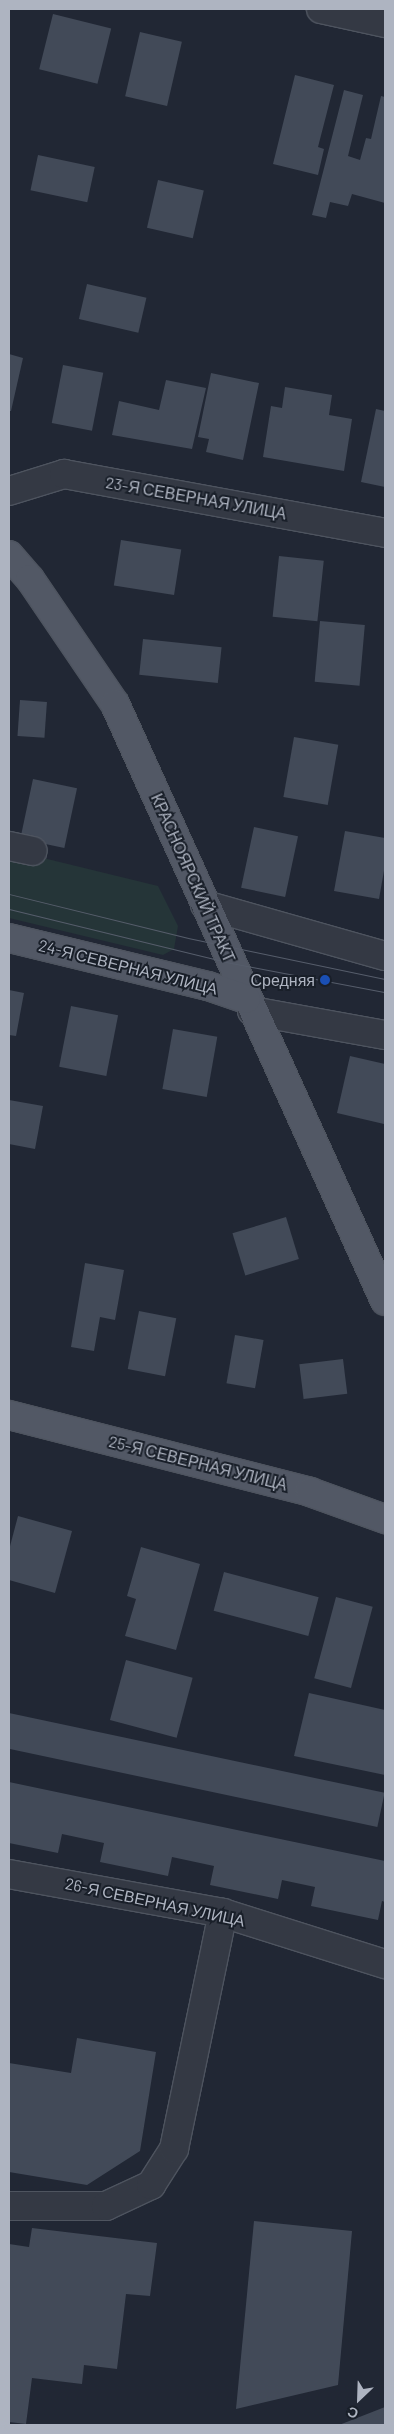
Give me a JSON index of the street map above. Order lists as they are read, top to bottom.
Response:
{
  "streets": {
    "main road": ["КРАСНОЯРСКИЙ ТРАКТ", "24-Я СЕВЕРНАЯ УЛИЦА", "25-Я СЕВЕРНАЯ УЛИЦА"],
    "street": ["23-Я СЕВЕРНАЯ УЛИЦА", "26-Я СЕВЕРНАЯ УЛИЦА"]
  },
  "crossings": [
    ["КРАСНОЯРСКИЙ ТРАКТ", "24-Я СЕВЕРНАЯ УЛИЦА"]
  ],
  "places": ["Средняя"],
  "north": "bottom left"
}
